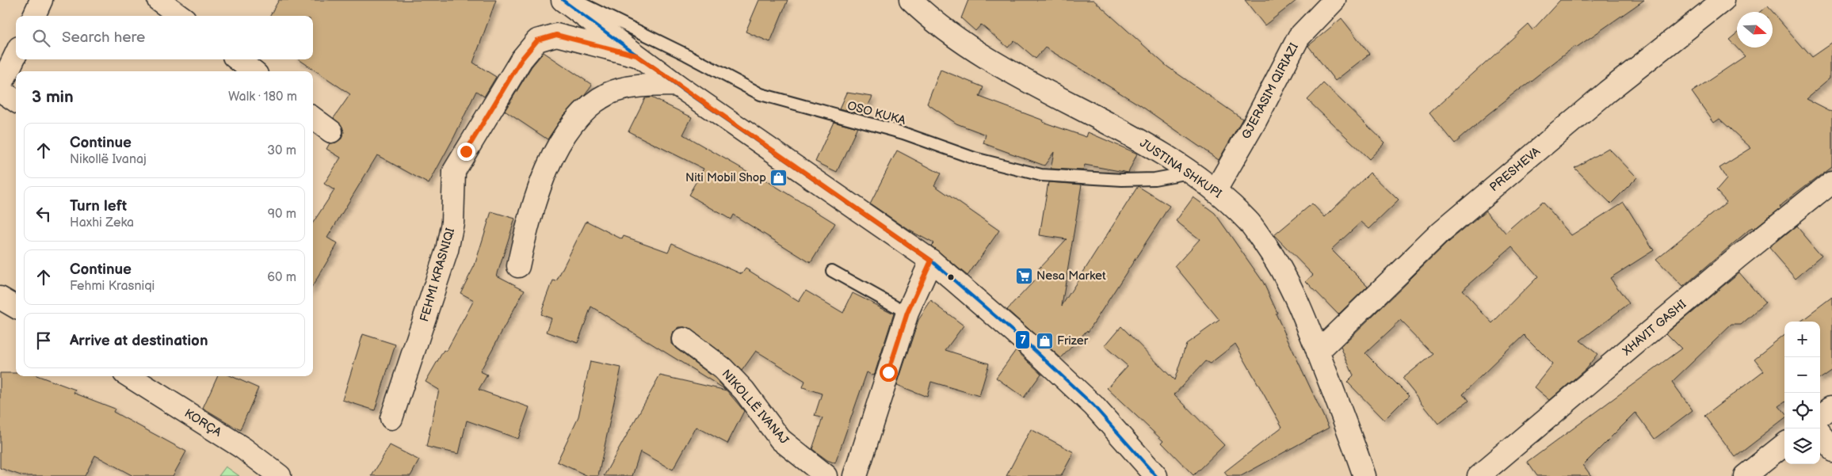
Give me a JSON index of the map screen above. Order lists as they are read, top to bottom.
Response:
{
  "streets": {
    "street": [
      "GJERASIM QIRIAZI",
      "JUSTINA SHKUPI",
      "PRESHEVA",
      "FEHMI KRASNIQI",
      "XHAVIT GASHI",
      "NIKOLLË IVANAJ",
      "KORÇA"
    ],
    "lane": ["OSO KUKA"]
  },
  "crossings": [
    ["GJERASIM QIRIAZI", "JUSTINA SHKUPI"],
    ["OSO KUKA", "JUSTINA SHKUPI"],
    ["JUSTINA SHKUPI", "PRESHEVA"]
  ],
  "places": {
    "shop": ["Niti Mobil Shop", "Frizer"],
    "supermarket": ["Nesa Market"]
  },
  "lines": ["transit line 7"],
  "north": "right",
  "page": {
    "search": "Search here",
    "heading": ["3 min", "Walk · 180 m"],
    "list": [
      ["Continue", "Nikollë Ivanaj", "30 m"],
      ["Turn left", "Haxhi Zeka", "90 m"],
      ["Continue", "Fehmi Krasniqi", "60 m"],
      "Arrive at destination"
    ],
    "map_buttons": ["+", "−"]
  }
}
